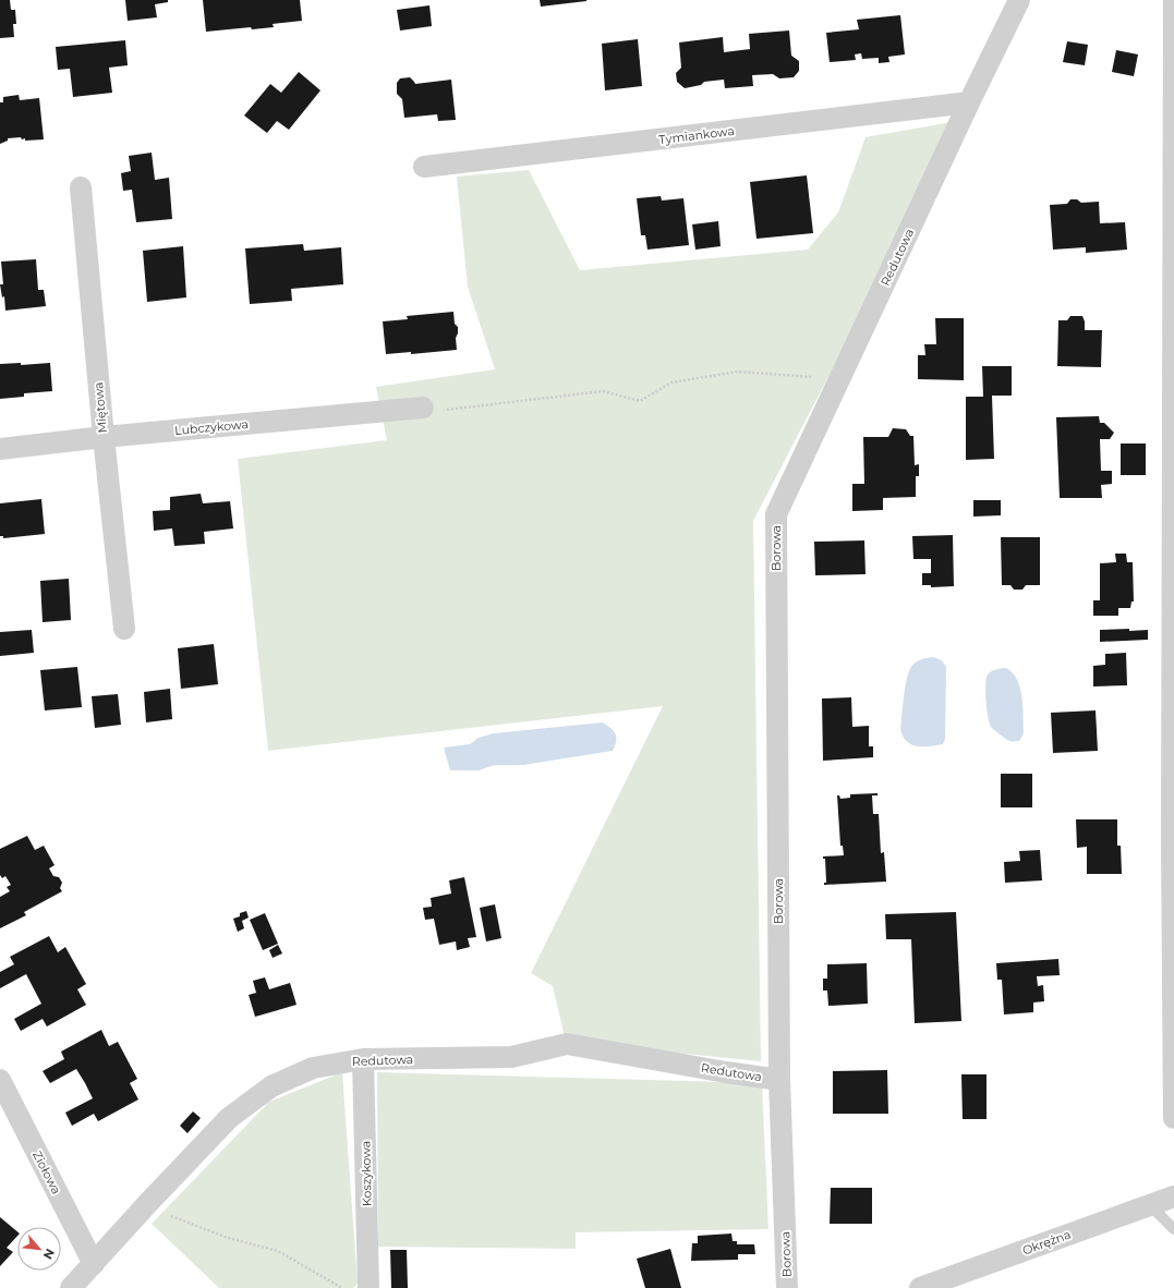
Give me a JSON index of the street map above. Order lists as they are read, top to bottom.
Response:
{
  "streets": {
    "street": [
      "Tymiankowa",
      "Redutowa",
      "Miętowa",
      "Lubczykowa",
      "Borowa",
      "Ziołowa",
      "Koszykowa",
      "Okrężna"
    ]
  },
  "crossings": [
    ["Tymiankowa", "Redutowa"],
    ["Redutowa", "Borowa"],
    ["Redutowa", "Ziołowa"],
    ["Redutowa", "Koszykowa"],
    ["Miętowa", "Lubczykowa"]
  ],
  "north": "bottom right"
}
